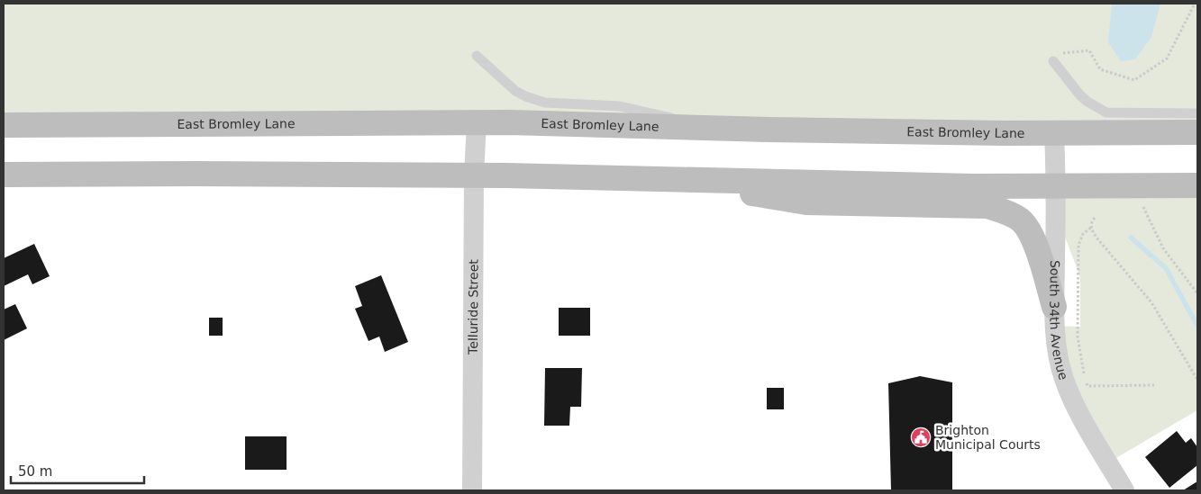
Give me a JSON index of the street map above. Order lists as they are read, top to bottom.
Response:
{
  "streets": {
    "main road": ["East Bromley Lane"],
    "street": ["Telluride Street", "South 34th Avenue"]
  },
  "crossings": [
    ["East Bromley Lane", "Telluride Street"],
    ["East Bromley Lane", "South 34th Avenue"]
  ],
  "places": {
    "public building": ["Brighton Municipal Courts"]
  },
  "scale_bar": "50 m"
}
